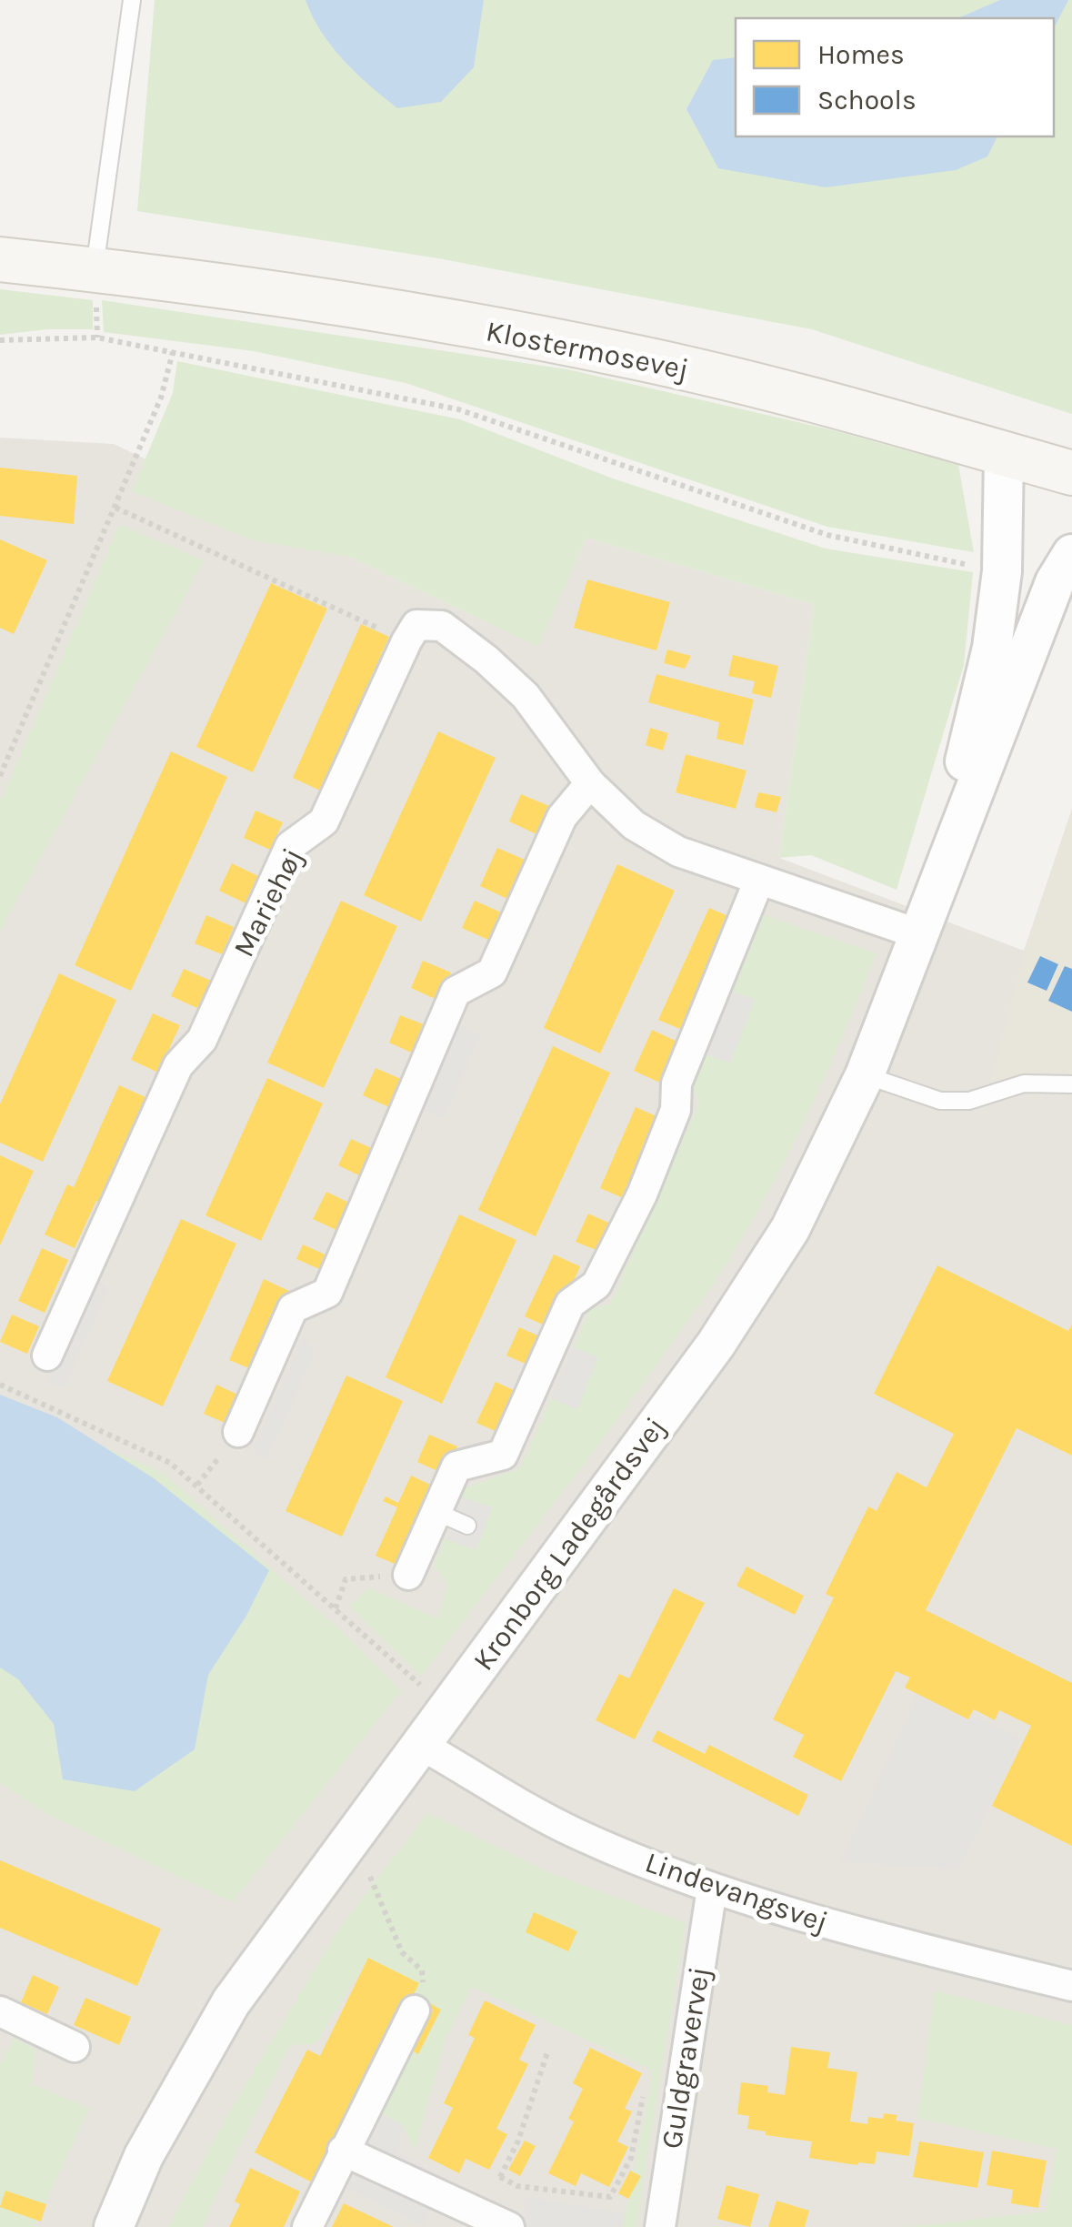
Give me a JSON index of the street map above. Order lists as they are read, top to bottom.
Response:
{
  "streets": {
    "main road": ["Klostermosevej"],
    "street": [
      "Mariehøj",
      "Kronborg Ladegårdsvej",
      "Lindevangsvej",
      "Guldgravervej"
    ]
  },
  "crossings": [
    ["Klostermosevej", "Kronborg Ladegårdsvej"],
    ["Kronborg Ladegårdsvej", "Lindevangsvej"],
    ["Lindevangsvej", "Guldgravervej"]
  ],
  "legend": ["Homes", "Schools"]
}
